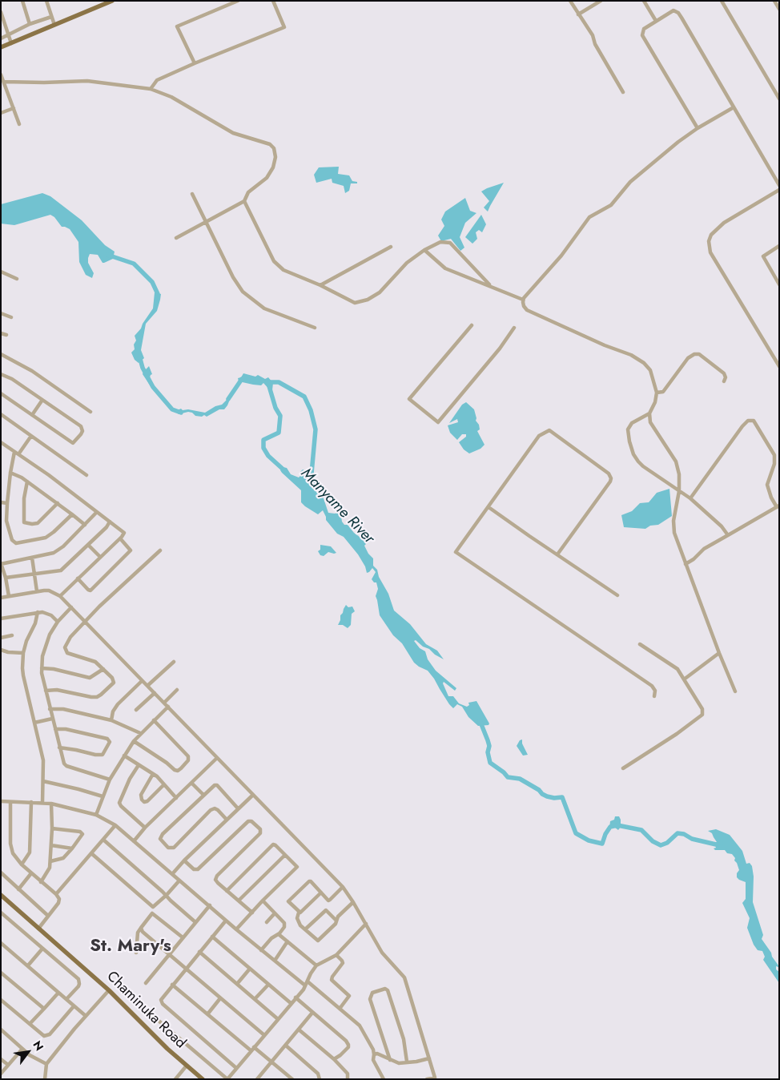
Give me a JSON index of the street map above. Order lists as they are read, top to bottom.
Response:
{
  "streets": {
    "main road": ["Chaminuka Road"]
  },
  "districts": ["St. Mary's"],
  "water": ["Manyame River"],
  "north": "top right"
}
